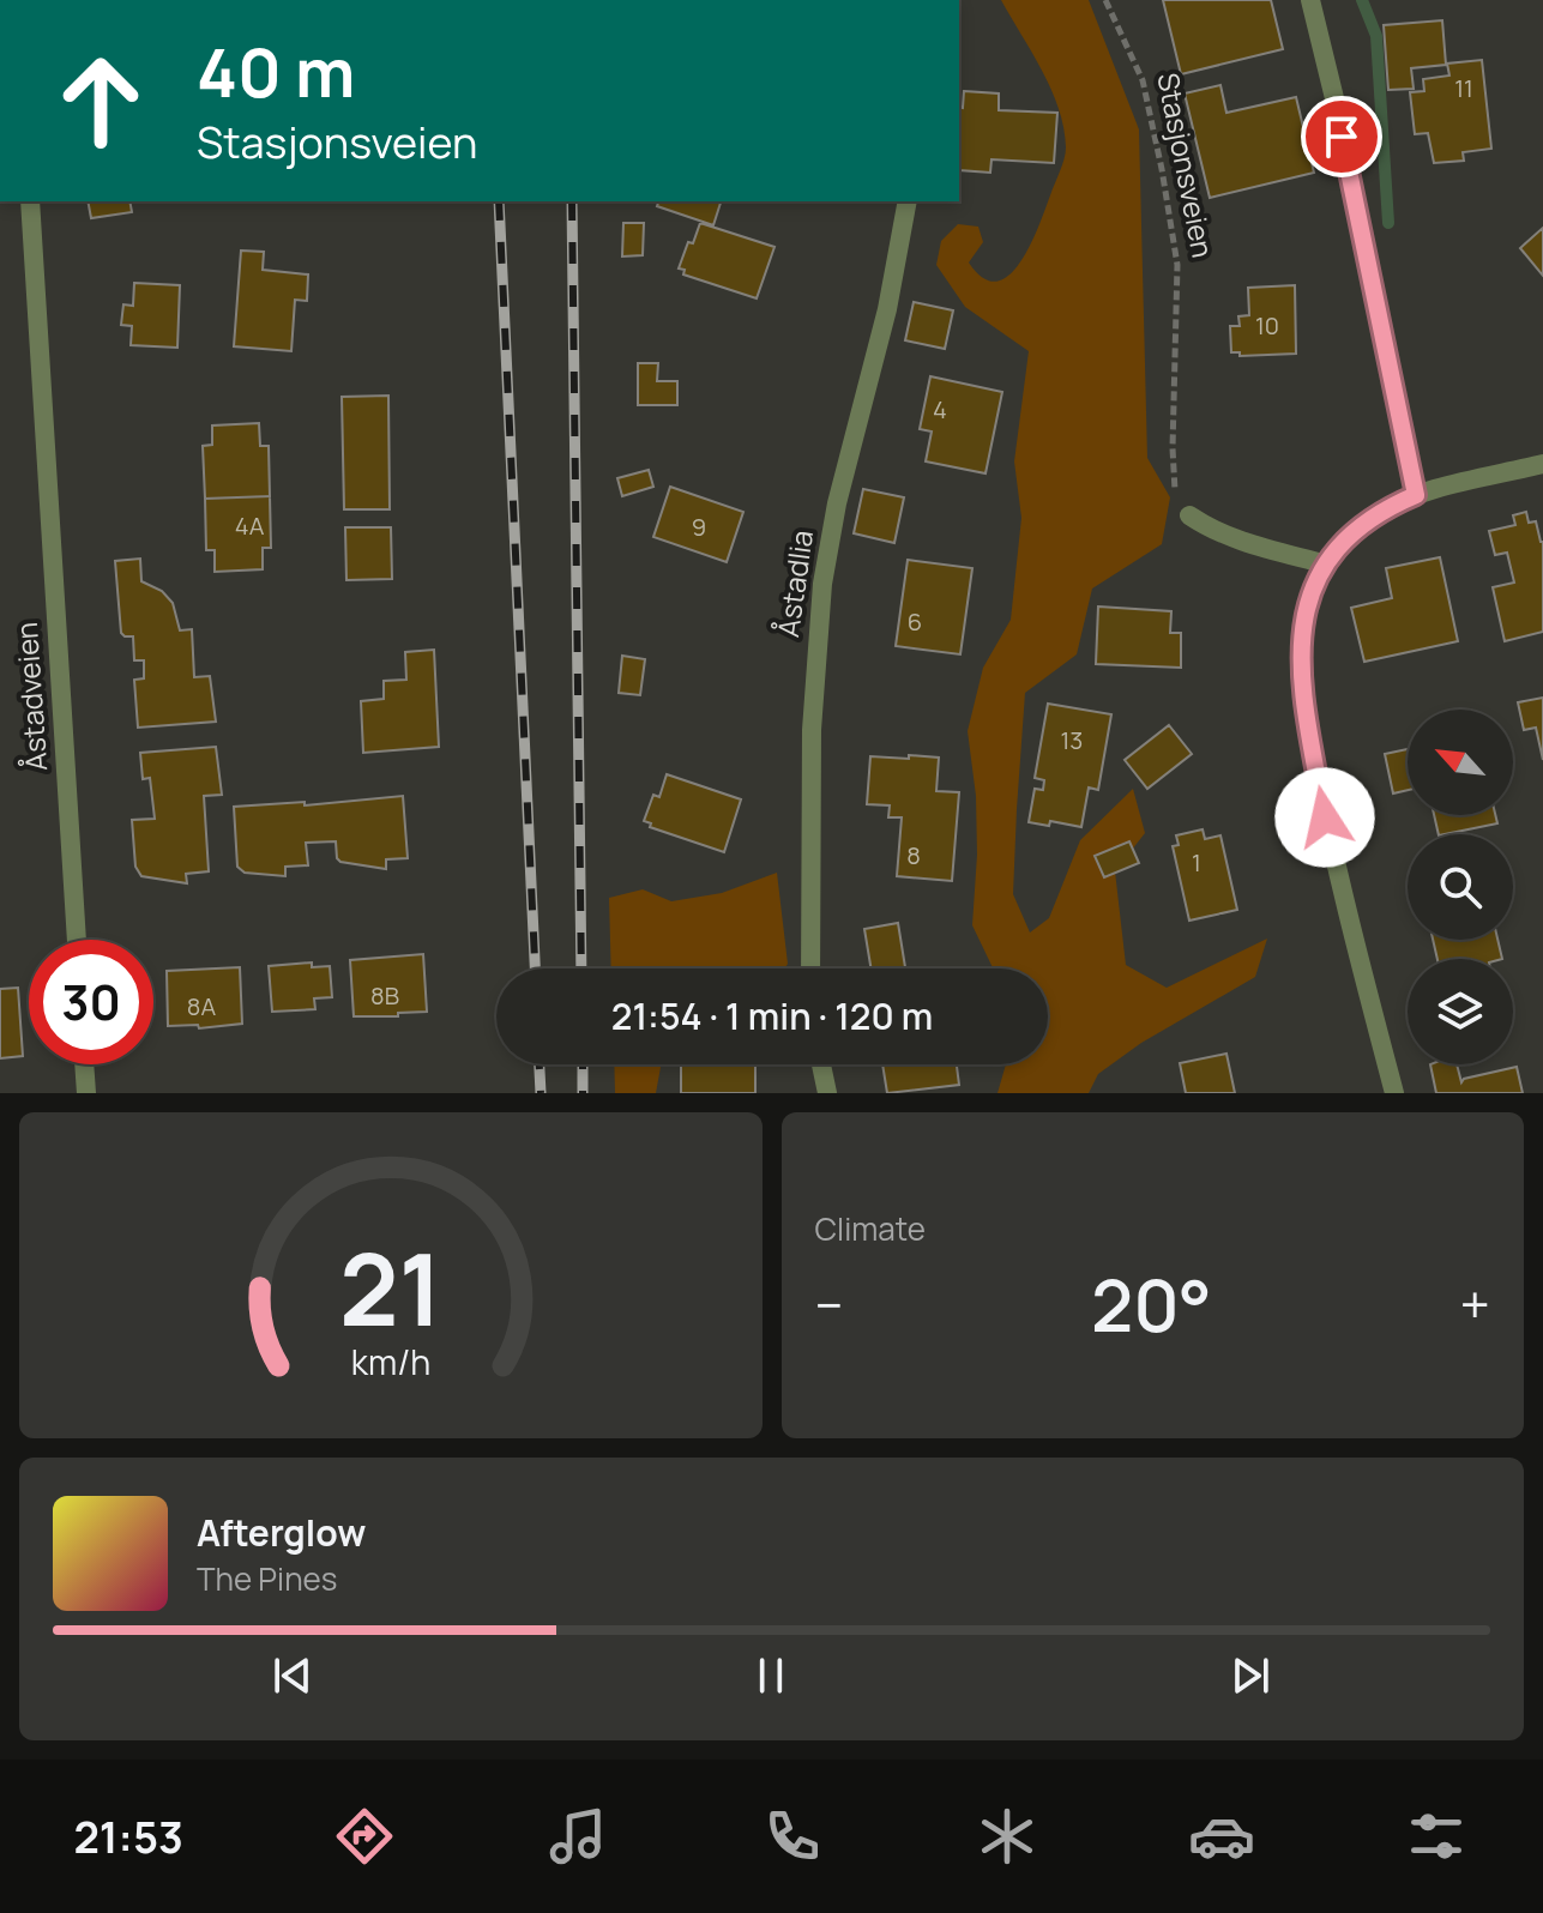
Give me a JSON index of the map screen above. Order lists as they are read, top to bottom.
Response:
{
  "streets": {
    "street": ["Åstadlia", "Åstadveien"],
    "path": ["Stasjonsveien"]
  },
  "house_numbers": [
    "11",
    "10",
    "4",
    "4A",
    "9",
    "6",
    "13",
    "8",
    "1",
    "8B",
    "8A"
  ],
  "north": "top left",
  "page": {
    "turn": ["40 m", "Stasjonsveien"],
    "limit": "30",
    "trip": "21:54 · 1 min · 120 m",
    "tile": "Climate",
    "heat": ["−", "20°", "+"],
    "song": ["Afterglow", "The Pines"],
    "tabs": "21:53",
    "gauge": ["21", "km/h"]
  }
}
